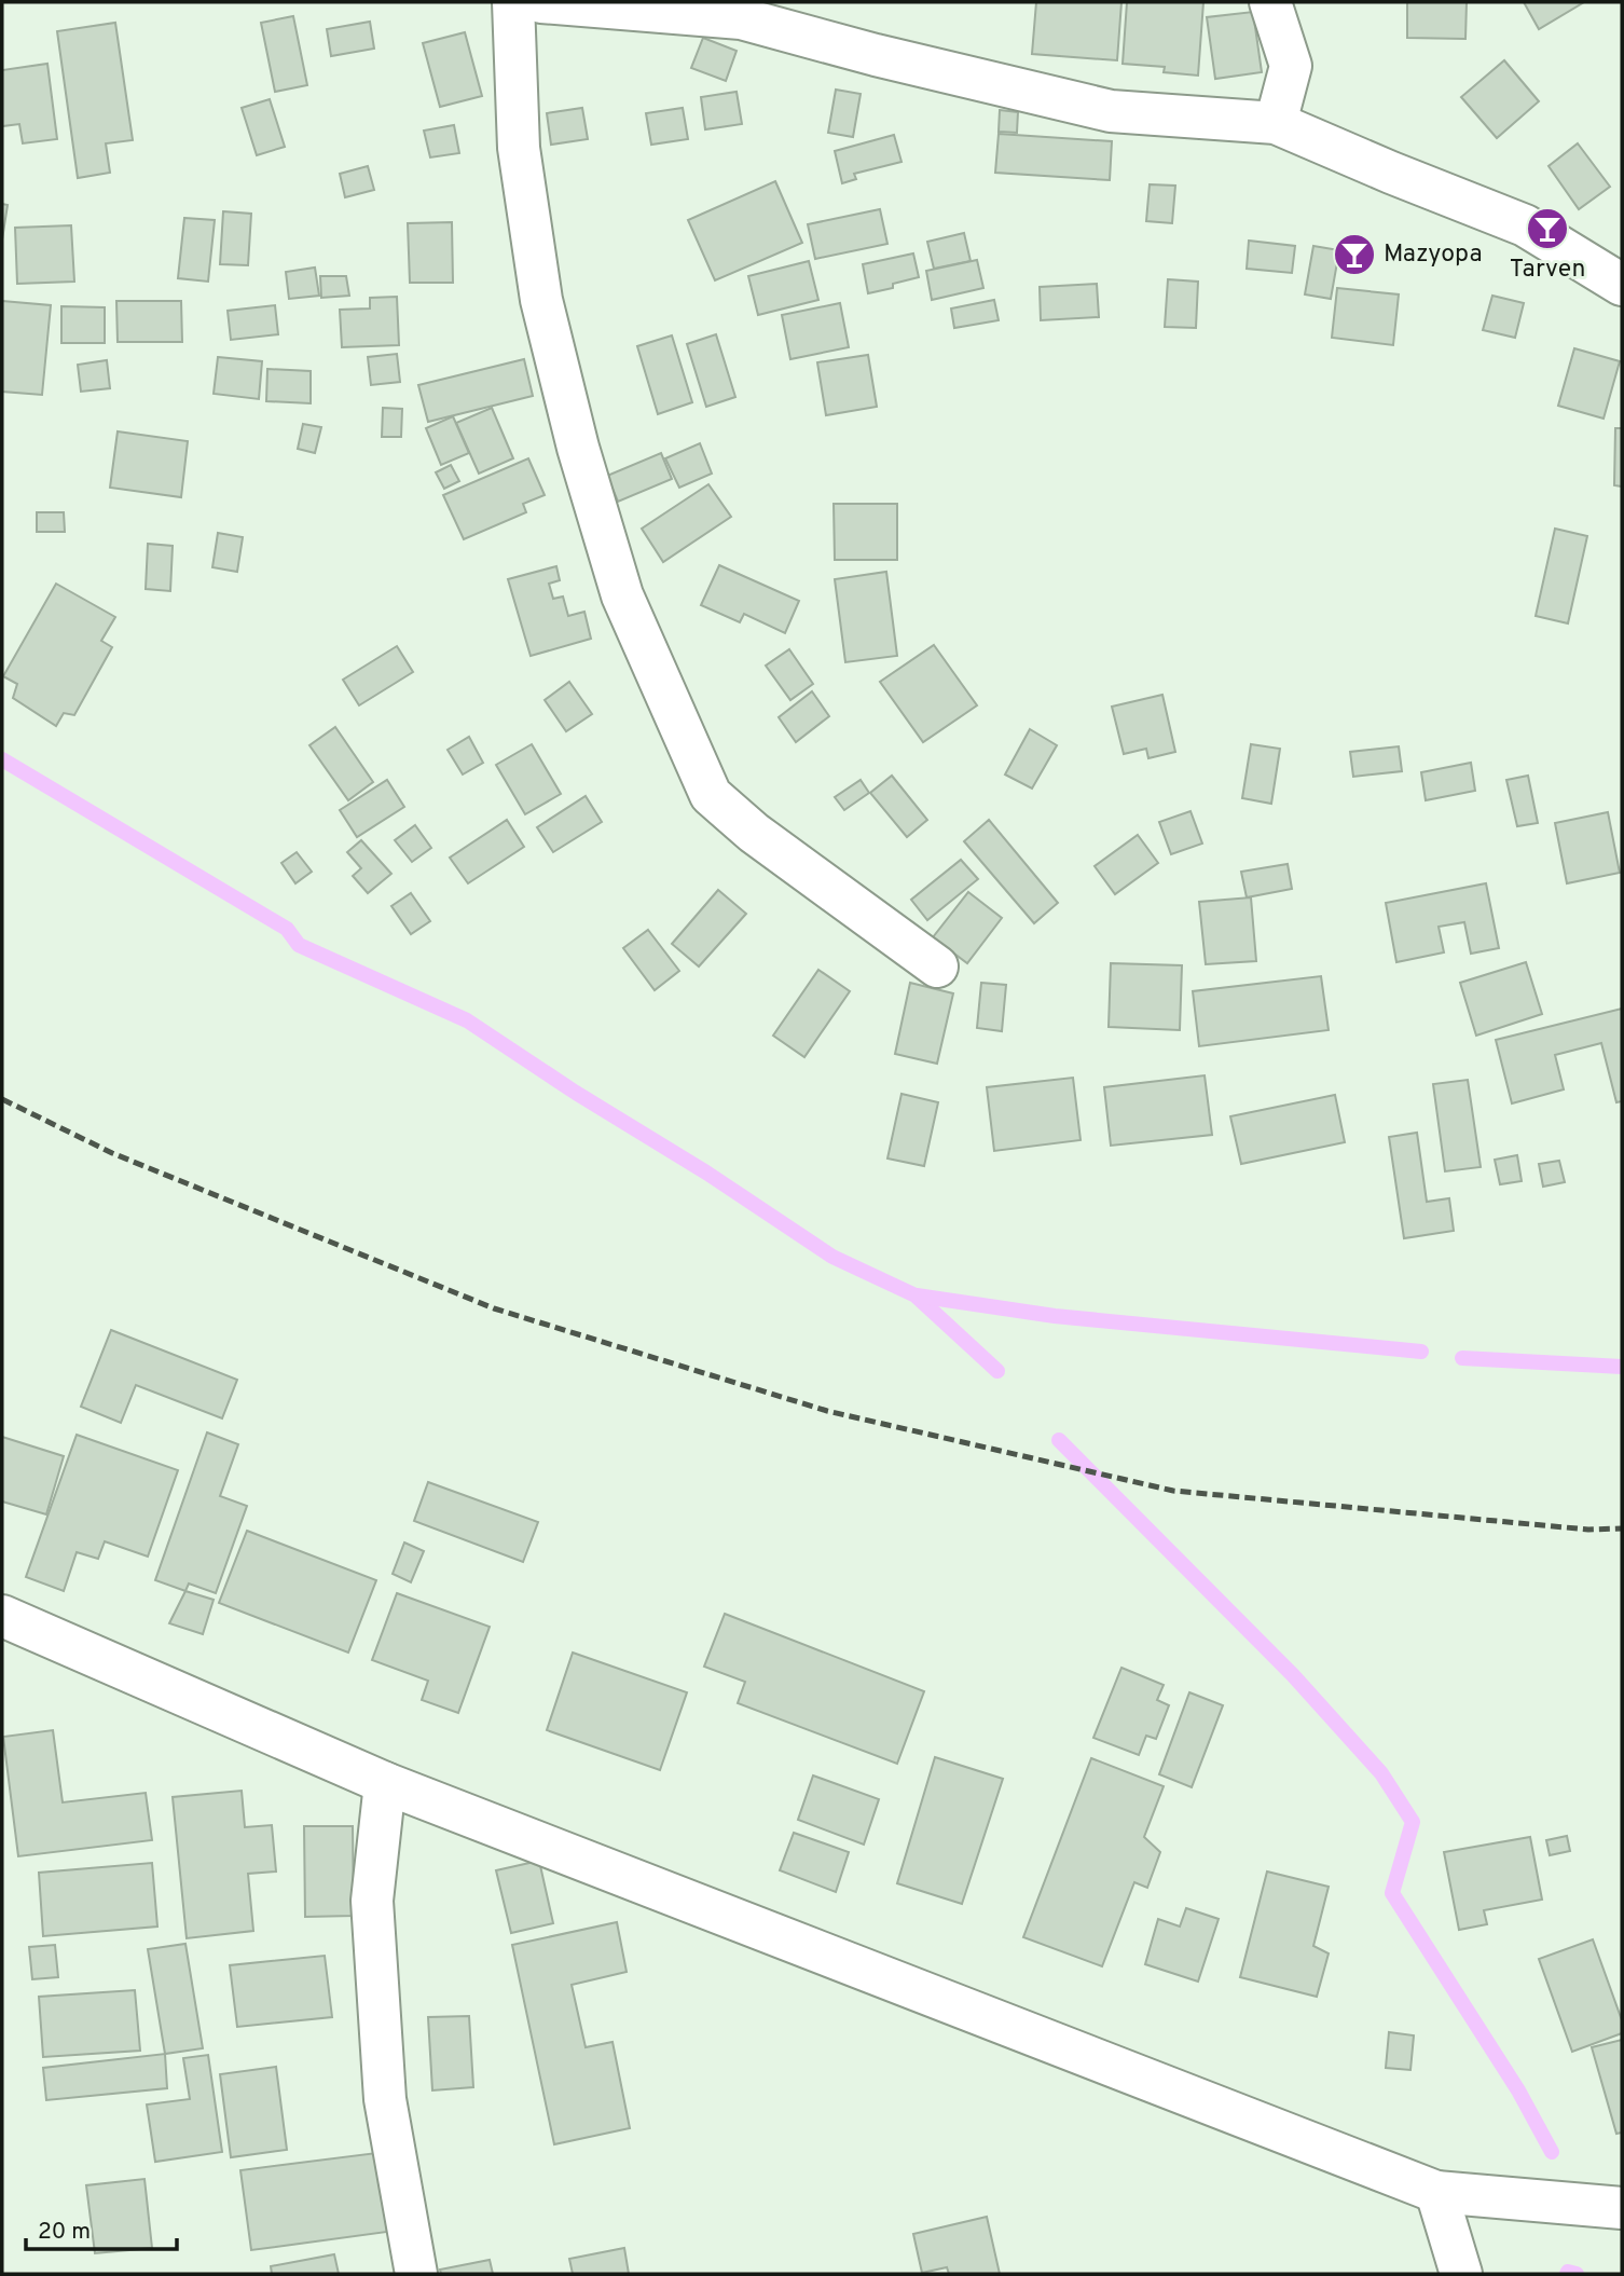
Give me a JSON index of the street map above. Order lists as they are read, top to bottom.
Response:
{
  "places": {
    "bar": ["Tarven", "Mazyopa"]
  },
  "scale_bar": "20 m"
}
